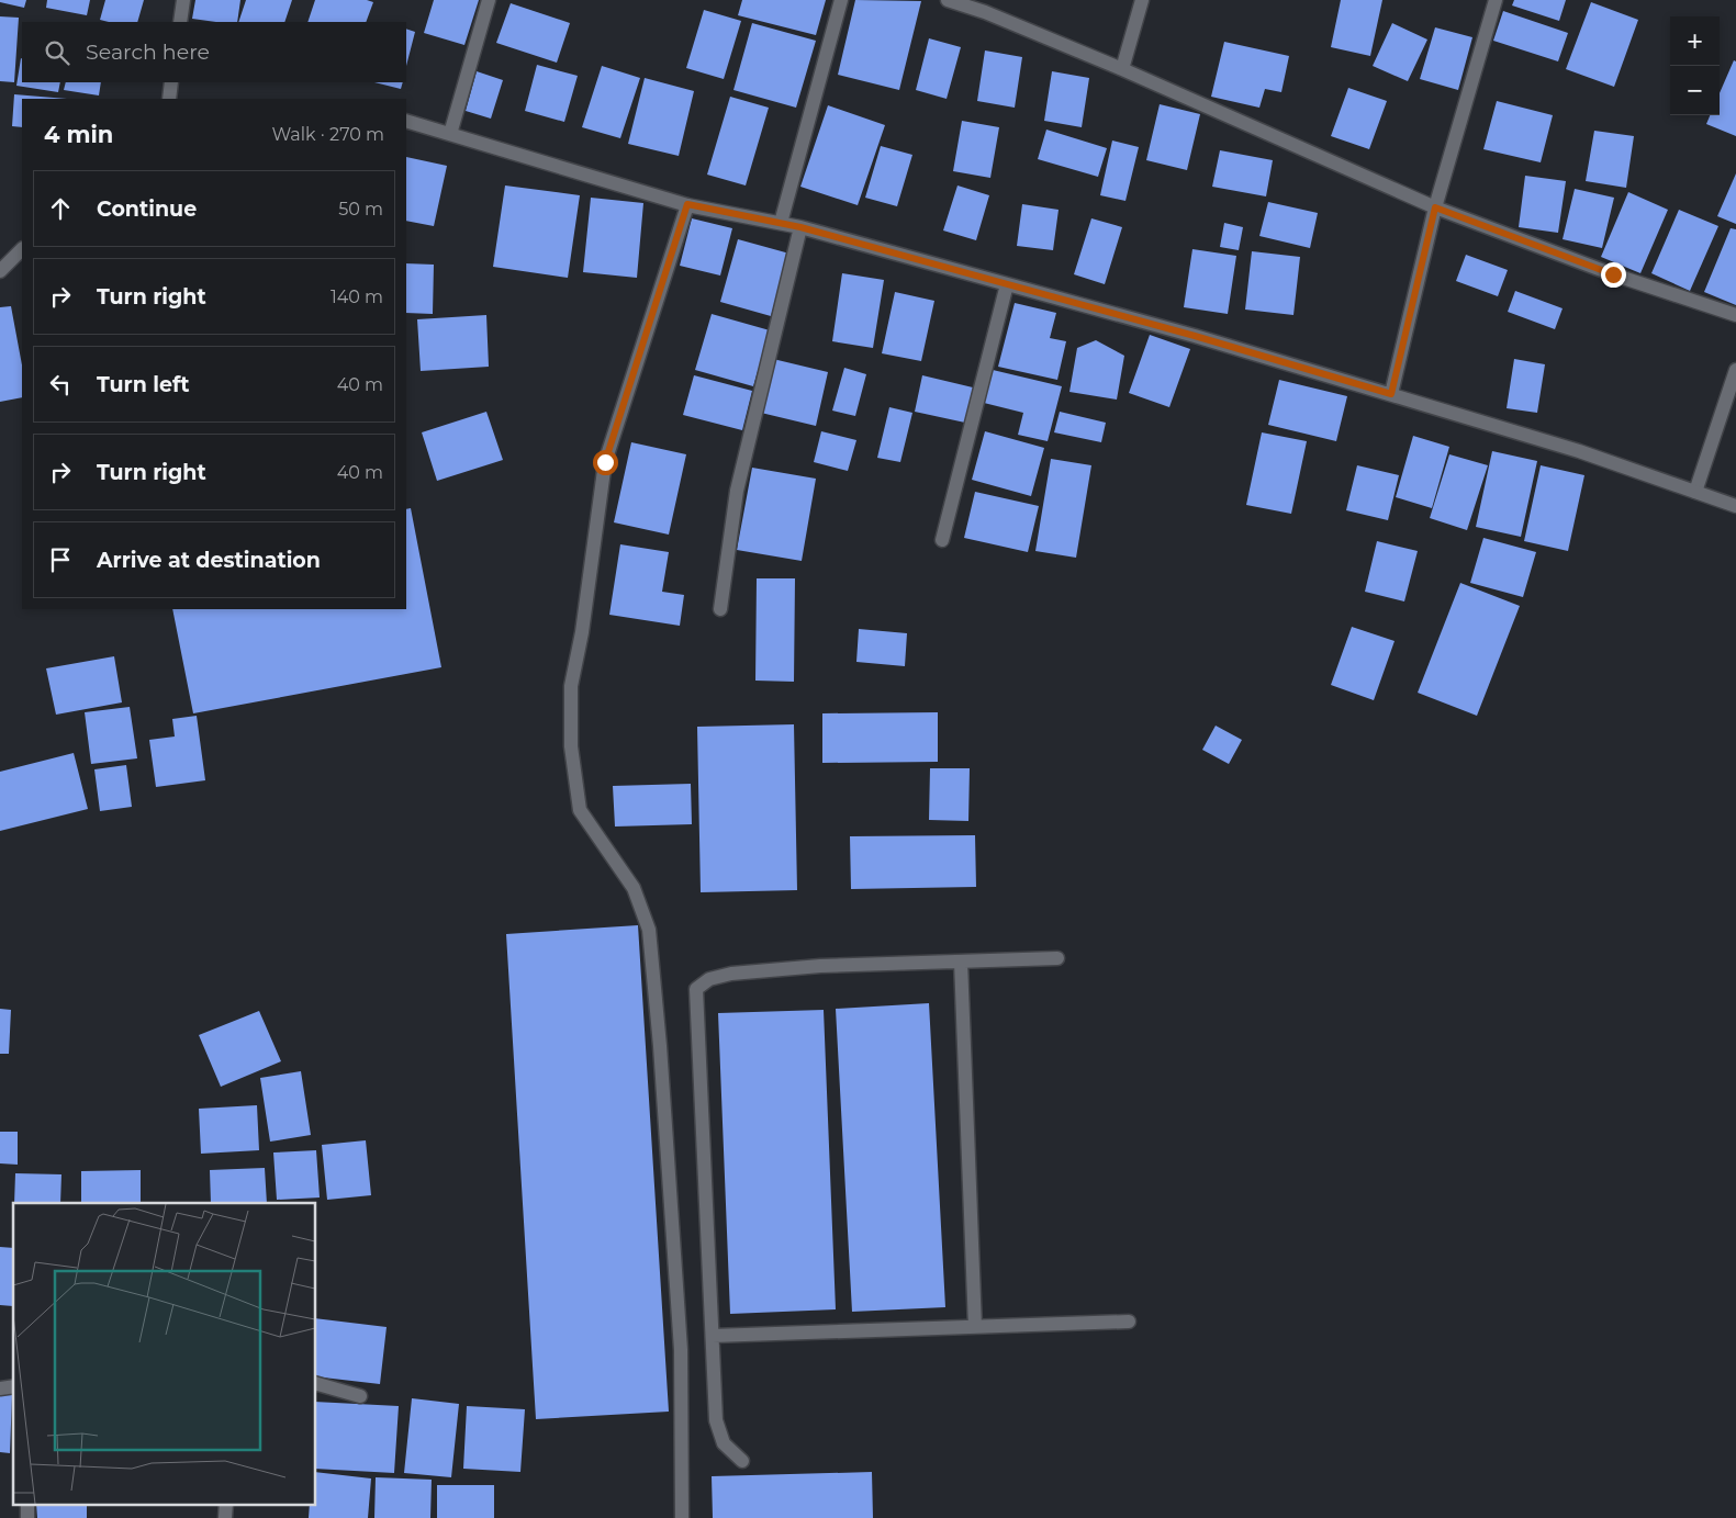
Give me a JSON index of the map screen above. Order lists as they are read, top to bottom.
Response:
{
  "page": {
    "map_buttons": ["+", "−"],
    "search": "Search here",
    "heading": ["4 min", "Walk · 270 m"],
    "list": [
      ["Continue", "50 m"],
      ["Turn right", "140 m"],
      ["Turn left", "40 m"],
      ["Turn right", "40 m"],
      "Arrive at destination"
    ]
  }
}
